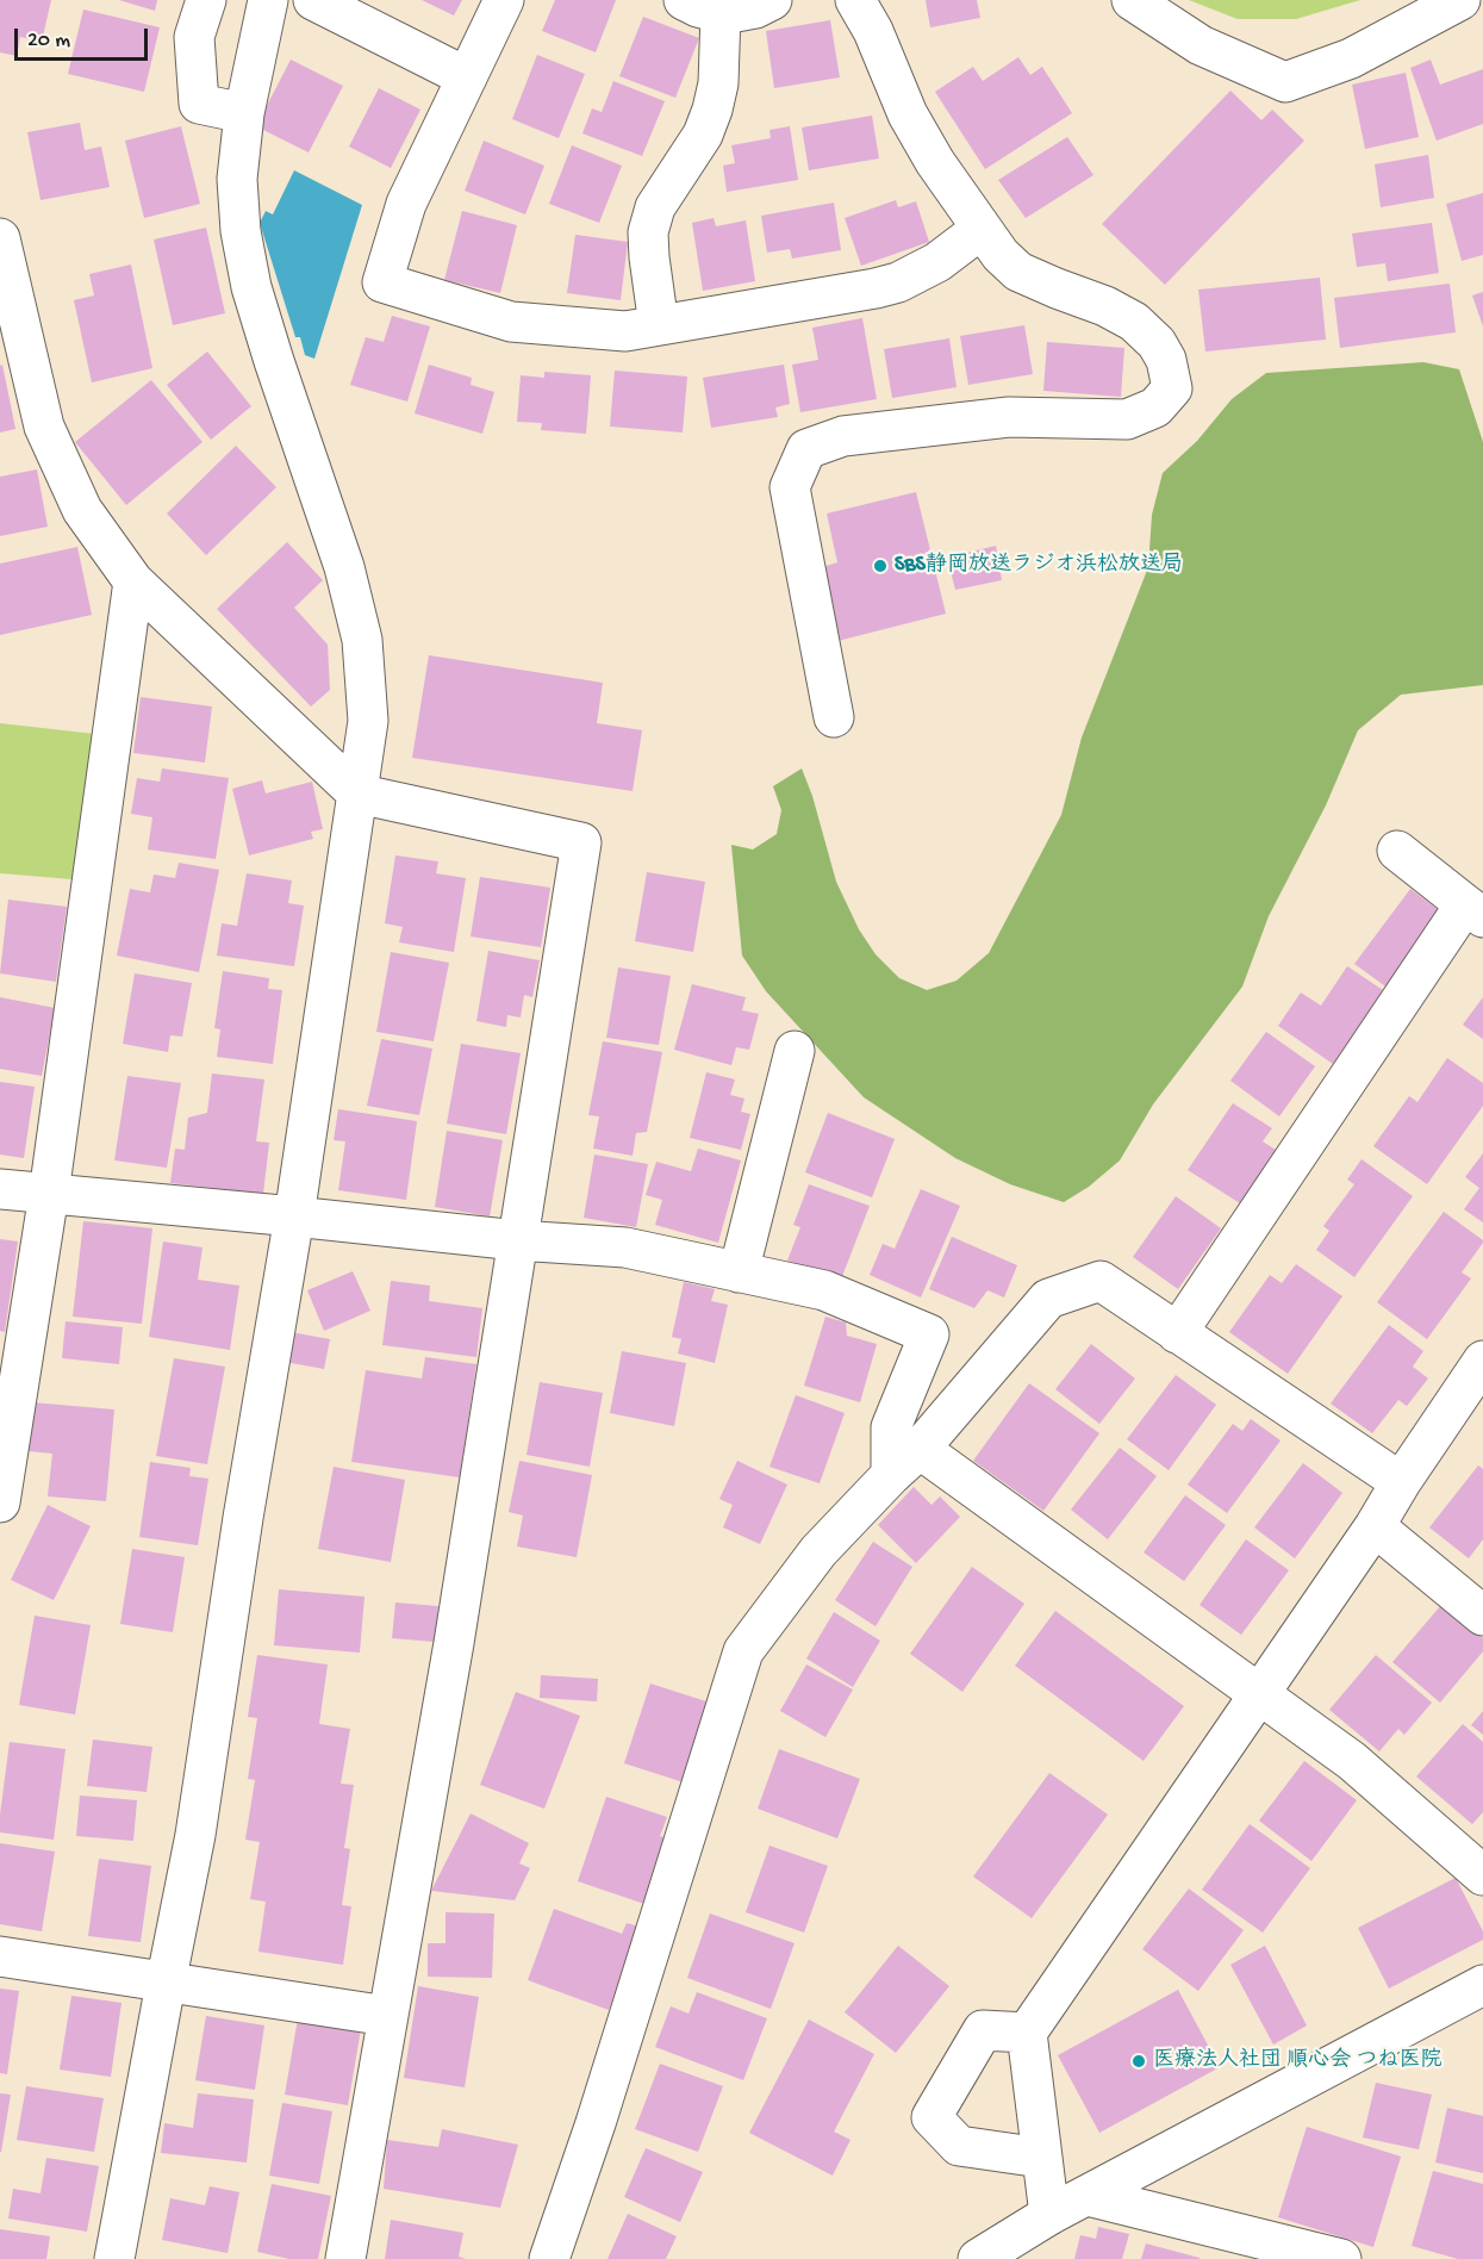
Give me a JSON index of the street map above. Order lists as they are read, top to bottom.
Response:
{
  "places": ["SBS静岡放送ラジオ浜松放送局", "医療法人社団 順心会 つね医院"],
  "scale_bar": "20 m"
}
